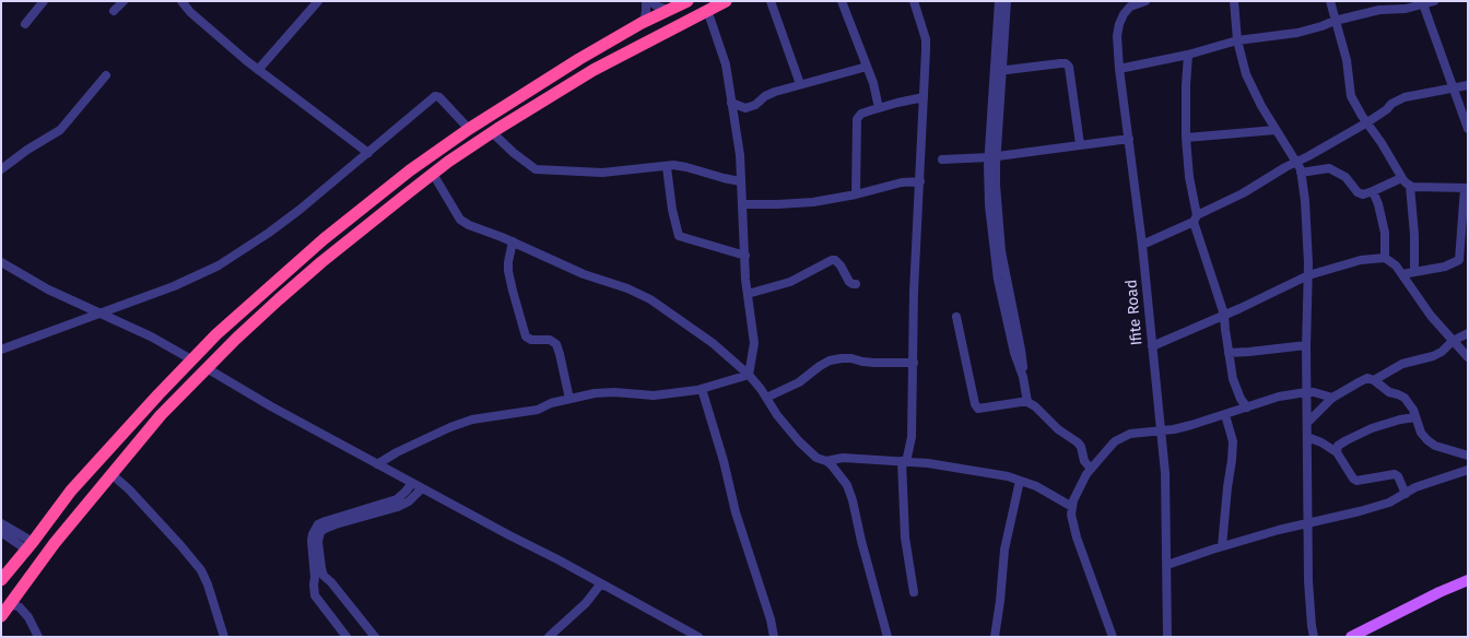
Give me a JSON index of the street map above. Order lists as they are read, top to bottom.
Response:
{
  "streets": {
    "street": ["Ifite Road"]
  }
}
